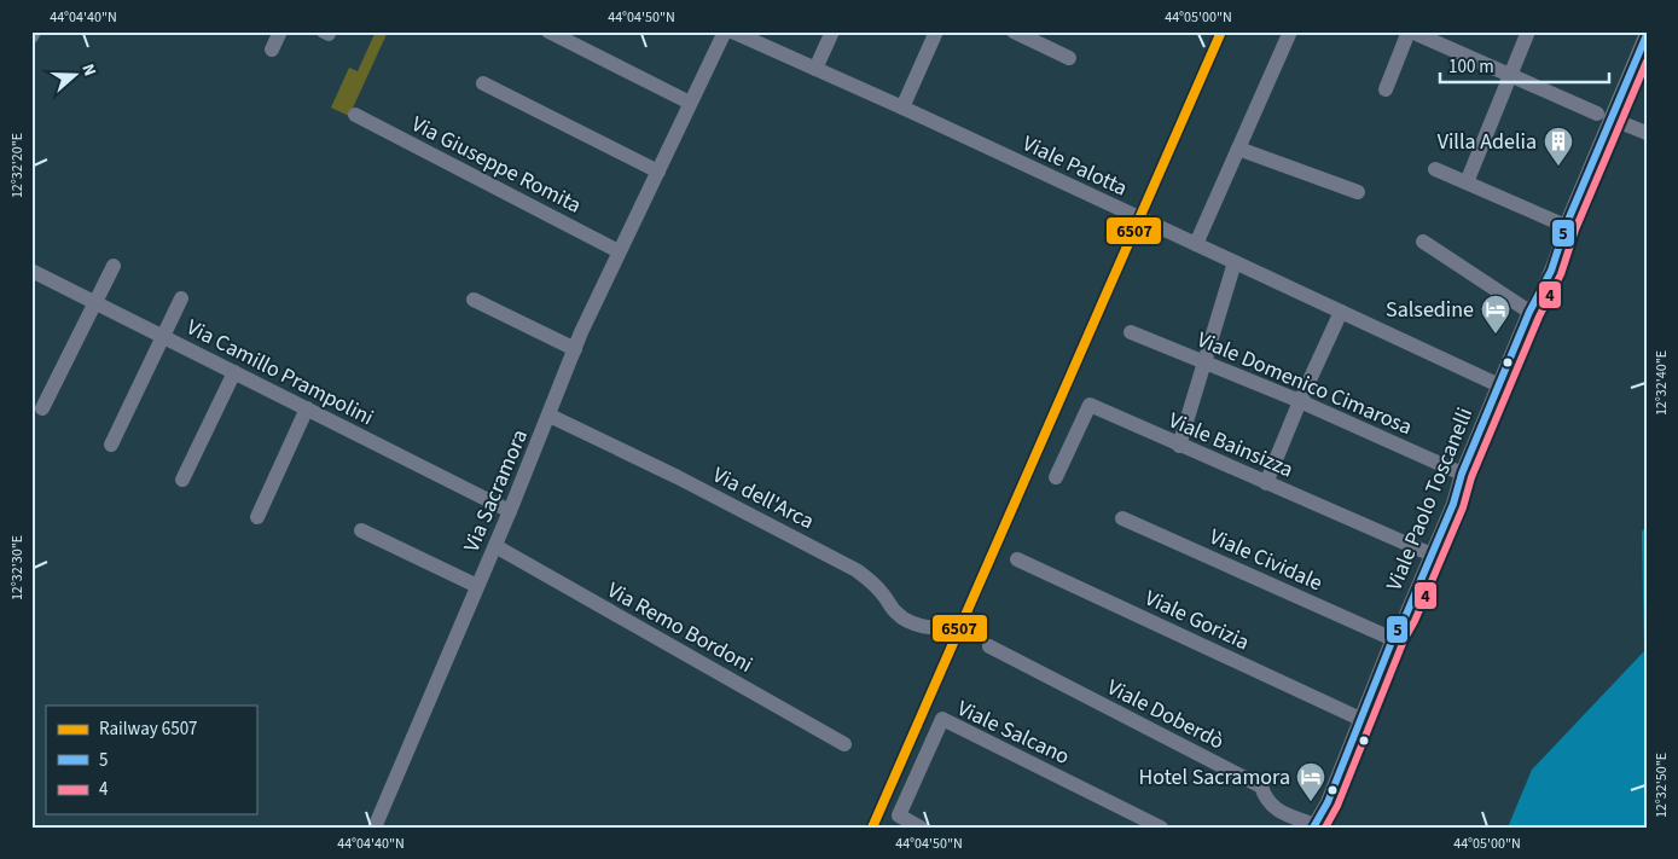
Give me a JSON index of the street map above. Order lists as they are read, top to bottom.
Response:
{
  "streets": {
    "street": [
      "Via Giuseppe Romita",
      "Viale Palotta",
      "Via Camillo Prampolini",
      "Viale Domenico Cimarosa",
      "Viale Bainsizza",
      "Via Sacramora",
      "Via dell'Arca",
      "Viale Paolo Toscanelli",
      "Viale Cividale",
      "Viale Gorizia",
      "Via Remo Bordoni",
      "Viale Doberdò",
      "Viale Salcano"
    ]
  },
  "crossings": [
    ["Via Giuseppe Romita", "Via Sacramora"],
    ["Viale Palotta", "Viale Paolo Toscanelli"],
    ["Via Camillo Prampolini", "Via Sacramora"],
    ["Viale Domenico Cimarosa", "Viale Paolo Toscanelli"],
    ["Viale Bainsizza", "Viale Paolo Toscanelli"],
    ["Via Sacramora", "Via dell'Arca"],
    ["Via Sacramora", "Via Remo Bordoni"],
    ["Viale Paolo Toscanelli", "Viale Cividale"],
    ["Viale Paolo Toscanelli", "Viale Gorizia"],
    ["Viale Paolo Toscanelli", "Viale Doberdò"]
  ],
  "places": {
    "building": ["Villa Adelia"],
    "hotel": ["Salsedine", "Hotel Sacramora"]
  },
  "lines": ["rail line 6507", "transit line 5", "transit line 4"],
  "legend": ["Railway 6507", "5", "4"],
  "scale_bar": "100 m",
  "north": "right",
  "coordinates": [
    "44°04'40\"N",
    "44°04'50\"N",
    "44°05'00\"N",
    "12°32'20\"E",
    "12°32'40\"E",
    "12°32'30\"E",
    "12°32'50\"E"
  ]
}
